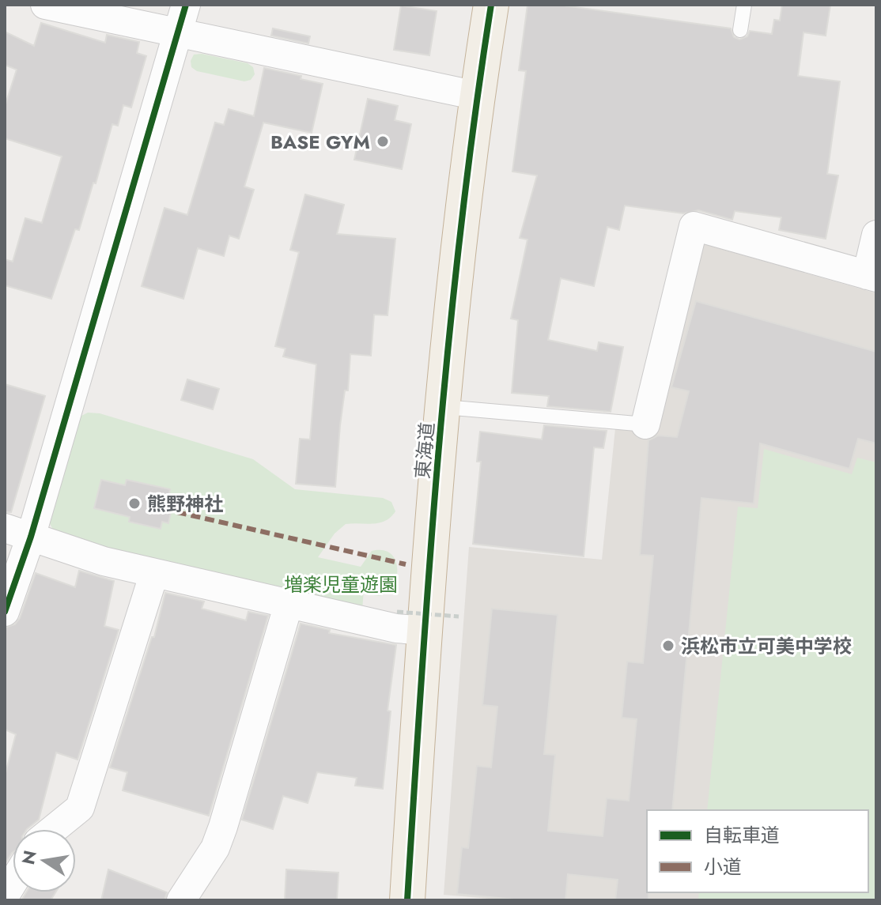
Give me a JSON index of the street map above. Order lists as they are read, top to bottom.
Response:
{
  "streets": {
    "highway": ["東海道"]
  },
  "parks": ["増楽児童遊園"],
  "places": ["BASE GYM", "熊野神社", "浜松市立可美中学校"],
  "legend": ["自転車道", "小道"],
  "north": "left"
}
